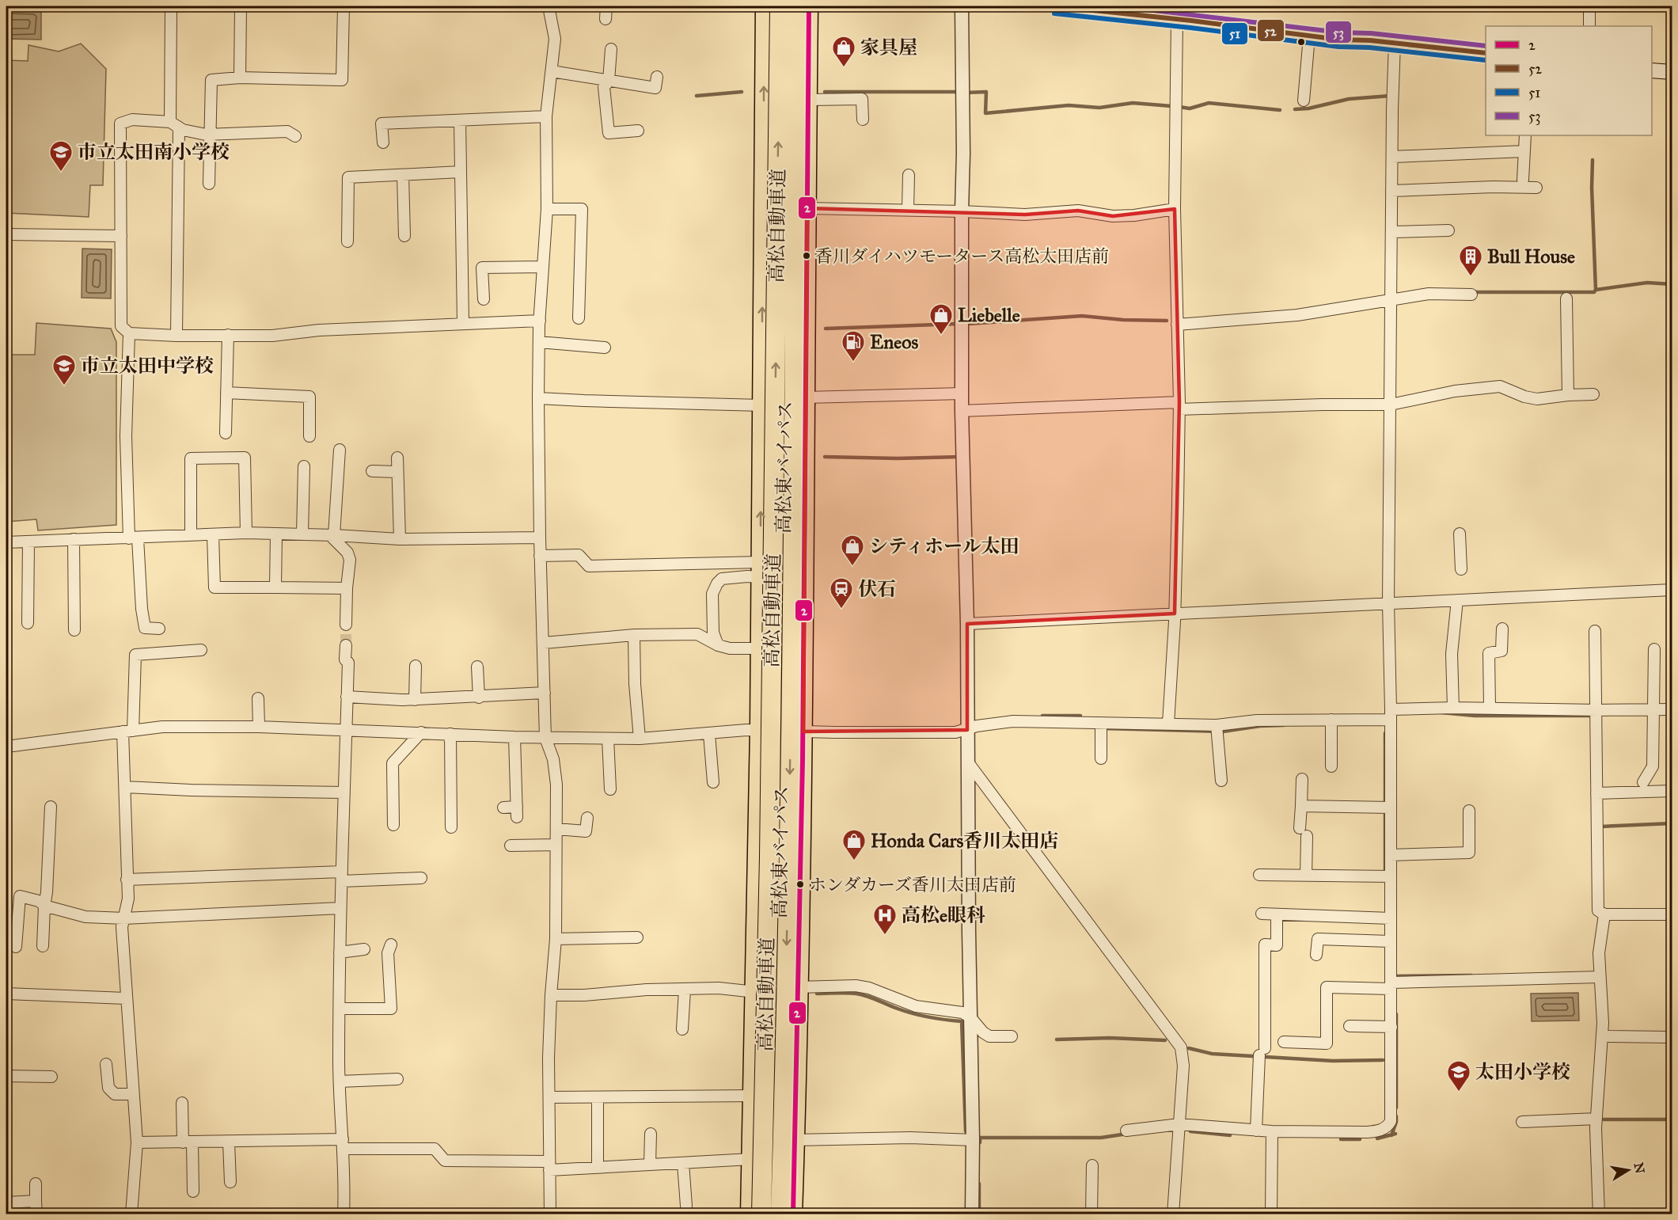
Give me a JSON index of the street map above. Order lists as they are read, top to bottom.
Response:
{
  "streets": {
    "highway": ["高松自動車道", "高松東バイパス"]
  },
  "places": {
    "shop": [
      "家具屋",
      "Liebelle",
      "シティホール太田",
      "Honda Cars香川太田店"
    ],
    "school or university": ["市立太田南小学校", "市立太田中学校", "太田小学校"],
    "other": ["香川ダイハツモータース高松太田店前", "ホンダカーズ香川太田店前"],
    "building": ["Bull House"],
    "fuel station": ["Eneos"],
    "station": ["伏石"],
    "hospital": ["高松e眼科"]
  },
  "lines": [
    "transit line 2",
    "transit line 52",
    "transit line 53",
    "transit line 51"
  ],
  "legend": [
    "2",
    "52",
    "51",
    "53"
  ],
  "north": "right"
}
